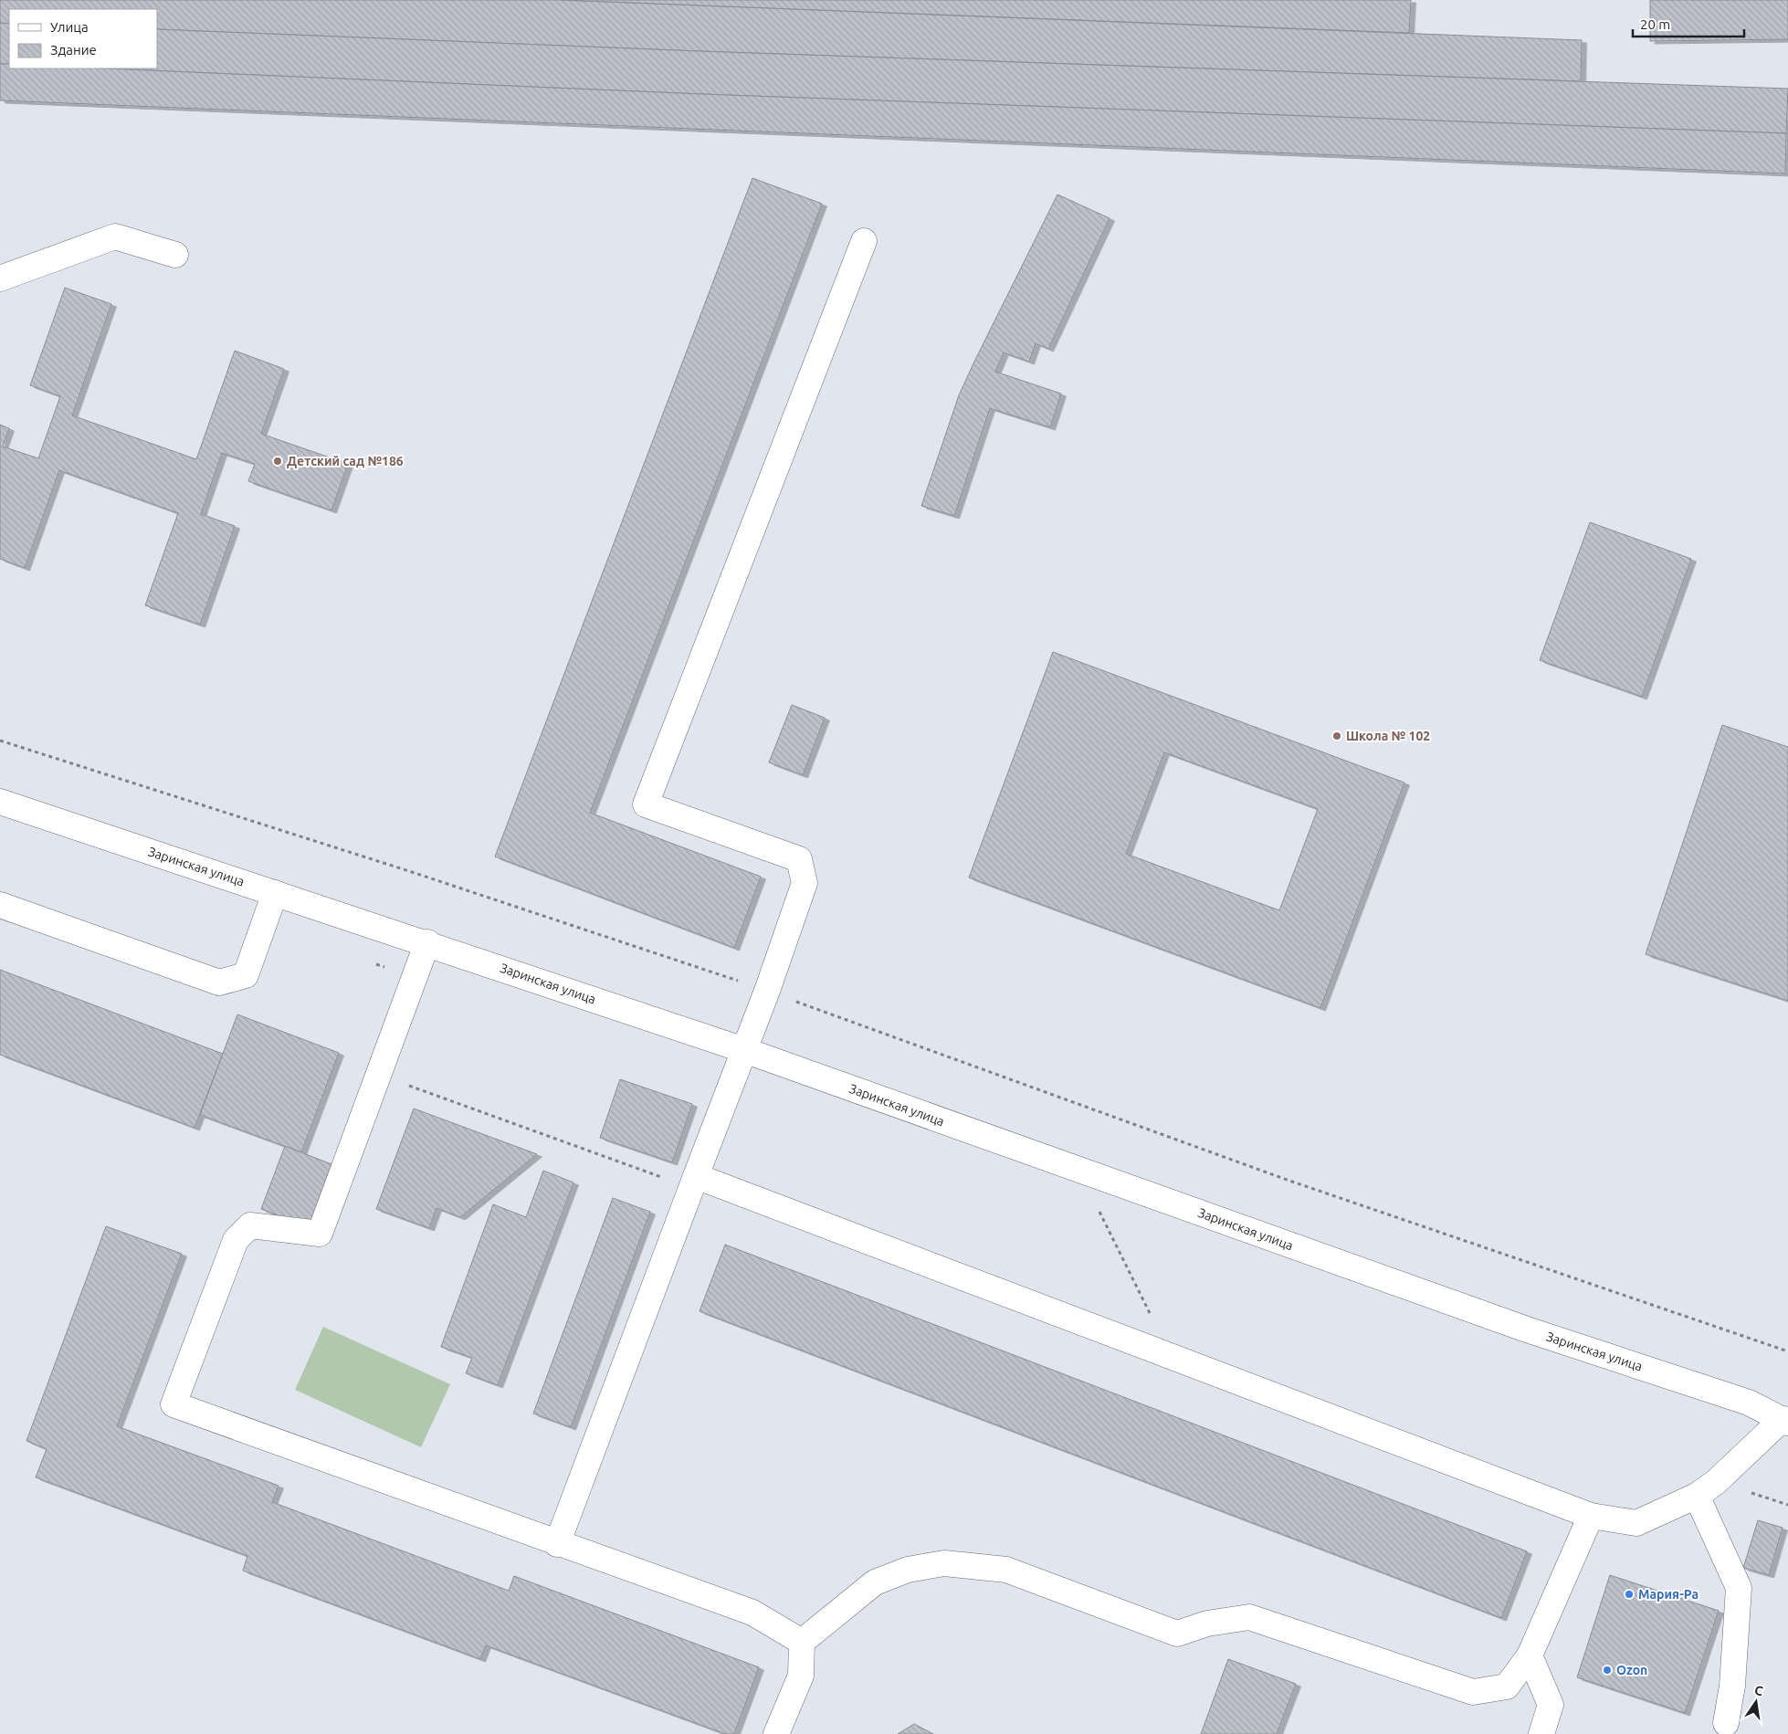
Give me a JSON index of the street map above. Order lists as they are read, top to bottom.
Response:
{
  "streets": {
    "street": ["Заринская улица"]
  },
  "places": [
    "Детский сад №186",
    "Школа № 102",
    "Мария-Ра",
    "Ozon"
  ],
  "legend": ["Улица", "Здание"],
  "scale_bar": "20 m",
  "north": "top"
}
